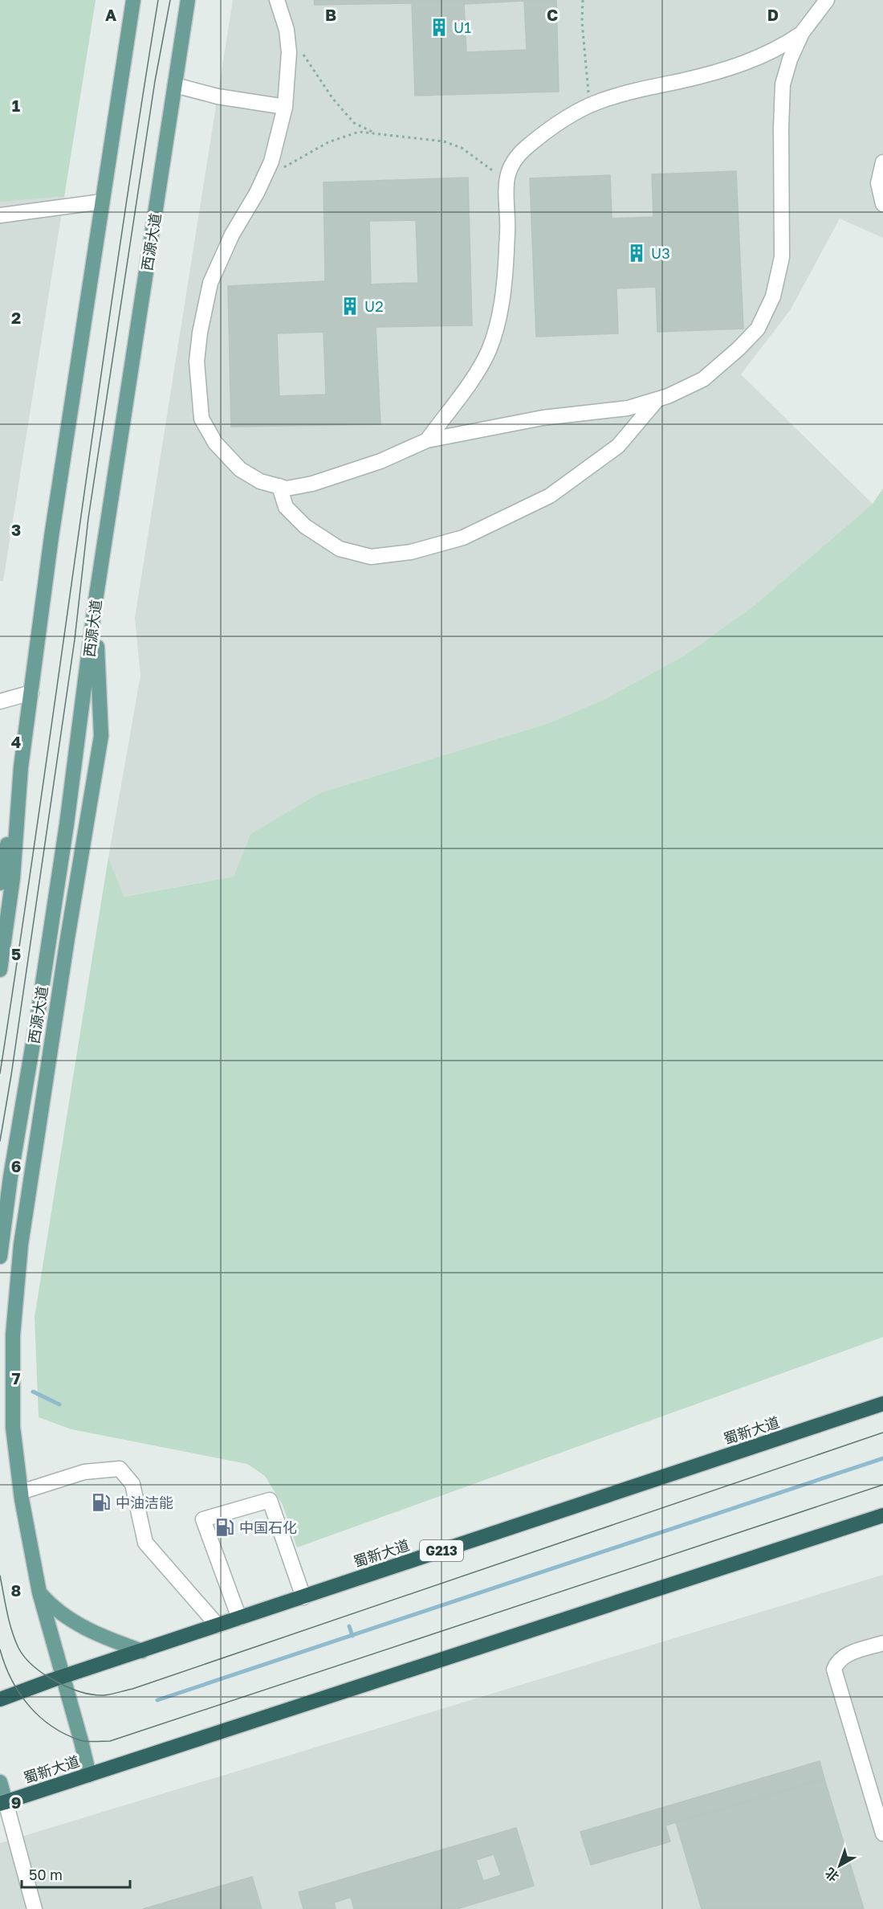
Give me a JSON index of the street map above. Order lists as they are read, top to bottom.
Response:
{
  "streets": {
    "highway": ["蜀新大道", "G213"],
    "main road": ["西源大道"]
  },
  "places": {
    "building": ["U1", "U3", "U2"],
    "fuel station": ["中油洁能", "中国石化"]
  },
  "scale_bar": "50 m",
  "north": "bottom left",
  "grid": {
    "columns": [
      "A",
      "B",
      "C",
      "D"
    ],
    "rows": [
      "1",
      "2",
      "3",
      "4",
      "5",
      "6",
      "7",
      "8",
      "9"
    ]
  }
}
